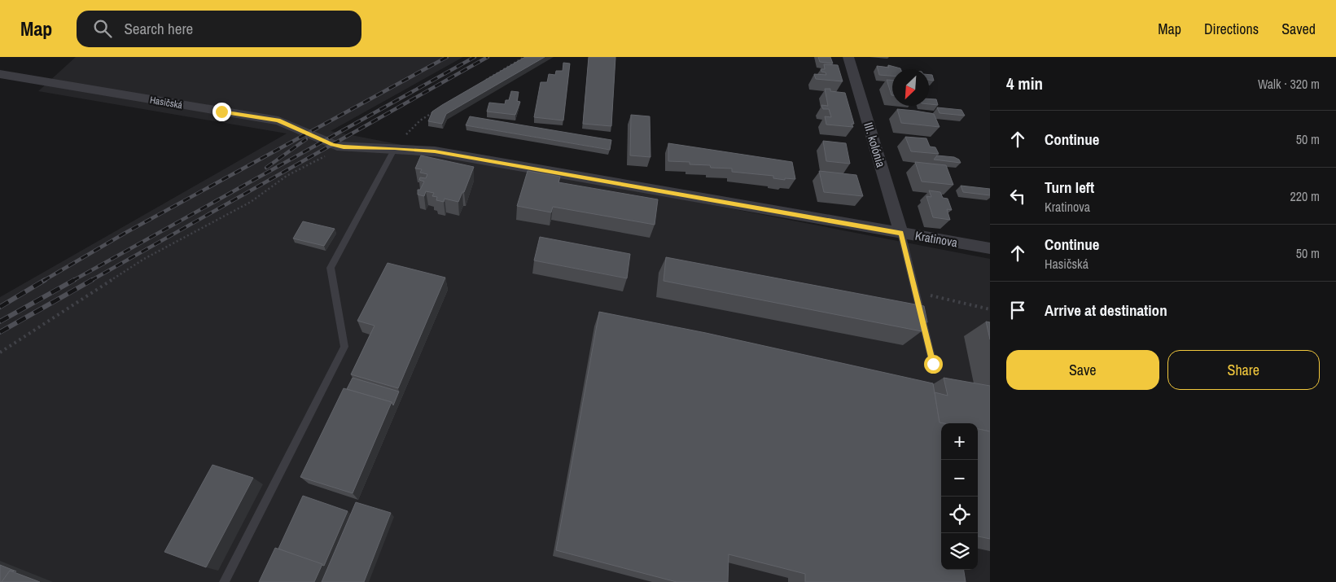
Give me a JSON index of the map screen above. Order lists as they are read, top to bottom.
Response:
{
  "streets": {
    "street": ["Hasičská", "III. kolónia", "Kratinova"]
  },
  "crossings": [
    ["Hasičská", "Kratinova"],
    ["III. kolónia", "Kratinova"]
  ],
  "north": "bottom left",
  "page": {
    "header": "Map",
    "search": "Search here",
    "nav": ["Map", "Directions", "Saved"],
    "heading": ["4 min", "Walk · 320 m"],
    "list": [
      ["Continue", "50 m"],
      ["Turn left", "Kratinova", "220 m"],
      ["Continue", "Hasičská", "50 m"],
      "Arrive at destination"
    ],
    "buttons": ["Save", "Share"],
    "map_buttons": ["+", "−"]
  }
}
